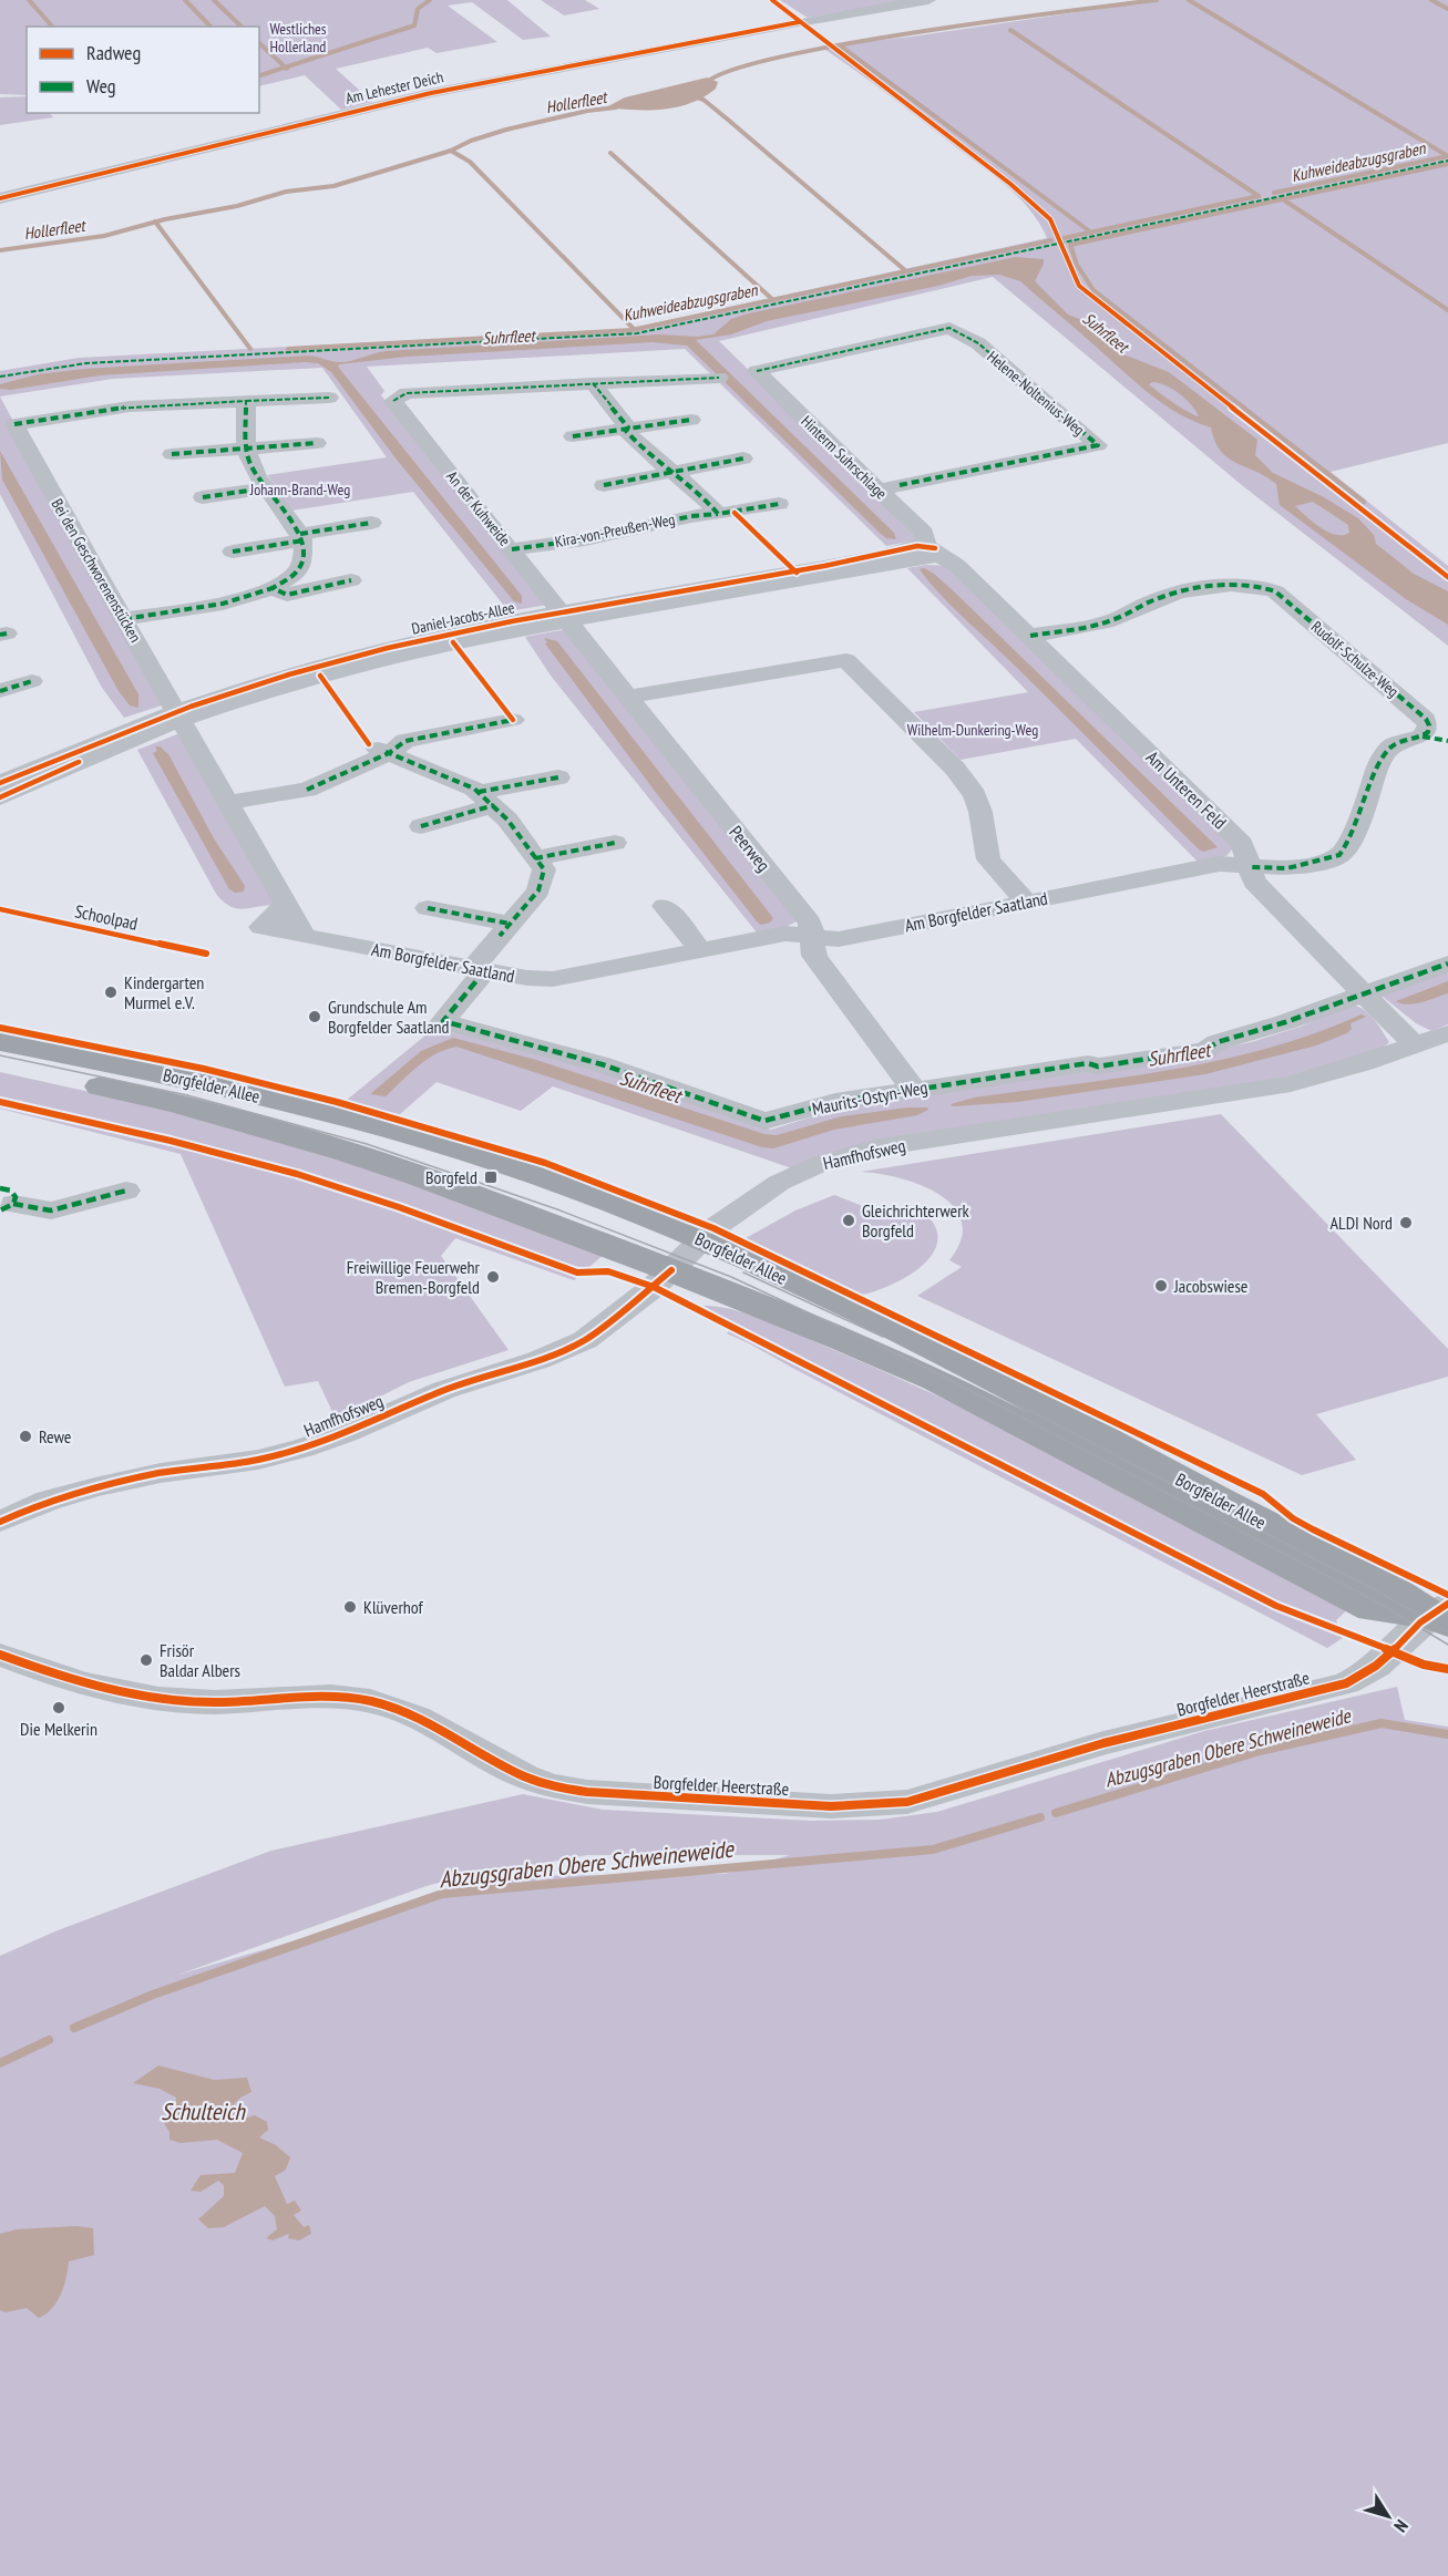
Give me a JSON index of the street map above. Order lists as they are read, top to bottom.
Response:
{
  "streets": {
    "main road": ["Borgfelder Allee"],
    "street": [
      "Am Lehester Deich",
      "Helene-Noltenius-Weg",
      "Hinterm Suhrschlage",
      "An der Kuhweide",
      "Kira-von-Preußen-Weg",
      "Bei den Geschworenenstücken",
      "Daniel-Jacobs-Allee",
      "Rudolf-Schulze-Weg",
      "Am Unteren Feld",
      "Peerweg",
      "Am Borgfelder Saatland",
      "Maurits-Ostyn-Weg",
      "Hamfhofsweg",
      "Borgfelder Heerstraße"
    ],
    "cycle path": ["Schoolpad"]
  },
  "crossings": [
    ["Helene-Noltenius-Weg", "Hinterm Suhrschlage"],
    ["Hinterm Suhrschlage", "Daniel-Jacobs-Allee"],
    ["Hinterm Suhrschlage", "Am Unteren Feld"],
    ["An der Kuhweide", "Kira-von-Preußen-Weg"],
    ["An der Kuhweide", "Daniel-Jacobs-Allee"],
    ["An der Kuhweide", "Peerweg"],
    ["Bei den Geschworenenstücken", "Daniel-Jacobs-Allee"],
    ["Bei den Geschworenenstücken", "Am Borgfelder Saatland"],
    ["Daniel-Jacobs-Allee", "Am Unteren Feld"],
    ["Daniel-Jacobs-Allee", "Peerweg"],
    ["Daniel-Jacobs-Allee", "Am Borgfelder Saatland"],
    ["Rudolf-Schulze-Weg", "Am Unteren Feld"],
    ["Am Unteren Feld", "Am Borgfelder Saatland"],
    ["Am Unteren Feld", "Maurits-Ostyn-Weg"],
    ["Am Unteren Feld", "Hamfhofsweg"],
    ["Peerweg", "Am Borgfelder Saatland"],
    ["Peerweg", "Maurits-Ostyn-Weg"],
    ["Am Borgfelder Saatland", "Maurits-Ostyn-Weg"],
    ["Borgfelder Allee", "Hamfhofsweg"],
    ["Borgfelder Allee", "Borgfelder Heerstraße"]
  ],
  "water": [
    "Hollerfleet",
    "Kuhweideabzugsgraben",
    "Suhrfleet",
    "Abzugsgraben Obere Schweineweide",
    "Schulteich"
  ],
  "parks": ["Westliches Hollerland", "Johann-Brand-Weg", "Wilhelm-Dunkering-Weg"],
  "places": {
    "other": [
      "Kindergarten Murmel e.V.",
      "Grundschule Am Borgfelder Saatland",
      "Gleichrichterwerk Borgfeld",
      "ALDI Nord",
      "Freiwillige Feuerwehr Bremen-Borgfeld",
      "Jacobswiese",
      "Rewe",
      "Klüverhof",
      "Frisör Baldar Albers",
      "Die Melkerin"
    ],
    "transit": ["Borgfeld"]
  },
  "legend": ["Radweg", "Weg"],
  "north": "bottom right"
}
